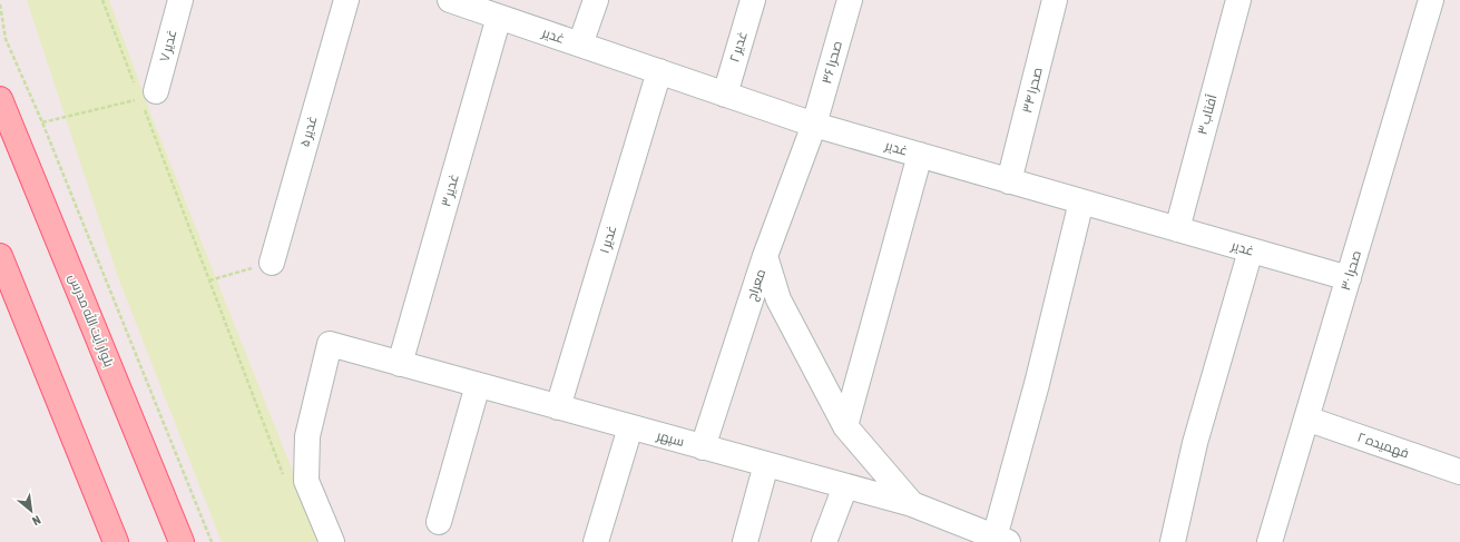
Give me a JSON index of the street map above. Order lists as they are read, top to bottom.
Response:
{
  "streets": {
    "main road": ["بلوار آیت الله مدرس"],
    "street": [
      "غدیر",
      "غدیر ۷",
      "غدیر ۲",
      "صحرا ۳۶",
      "صحرا ۳۴",
      "آفتاب ۳",
      "غدیر ۵",
      "غدیر ۳",
      "غدیر ۱",
      "صحرا ۳۰",
      "معراج",
      "سپهر",
      "فهمیده ۲"
    ]
  },
  "crossings": [
    ["غدیر", "غدیر ۲"],
    ["غدیر", "صحرا ۳۶"],
    ["غدیر", "صحرا ۳۴"],
    ["غدیر", "آفتاب ۳"],
    ["غدیر", "غدیر ۳"],
    ["غدیر", "غدیر ۱"],
    ["غدیر", "صحرا ۳۰"],
    ["غدیر", "معراج"],
    ["صحرا ۳۶", "معراج"],
    ["غدیر ۳", "سپهر"],
    ["غدیر ۱", "سپهر"],
    ["صحرا ۳۰", "فهمیده ۲"],
    ["معراج", "سپهر"]
  ],
  "north": "bottom right"
}
